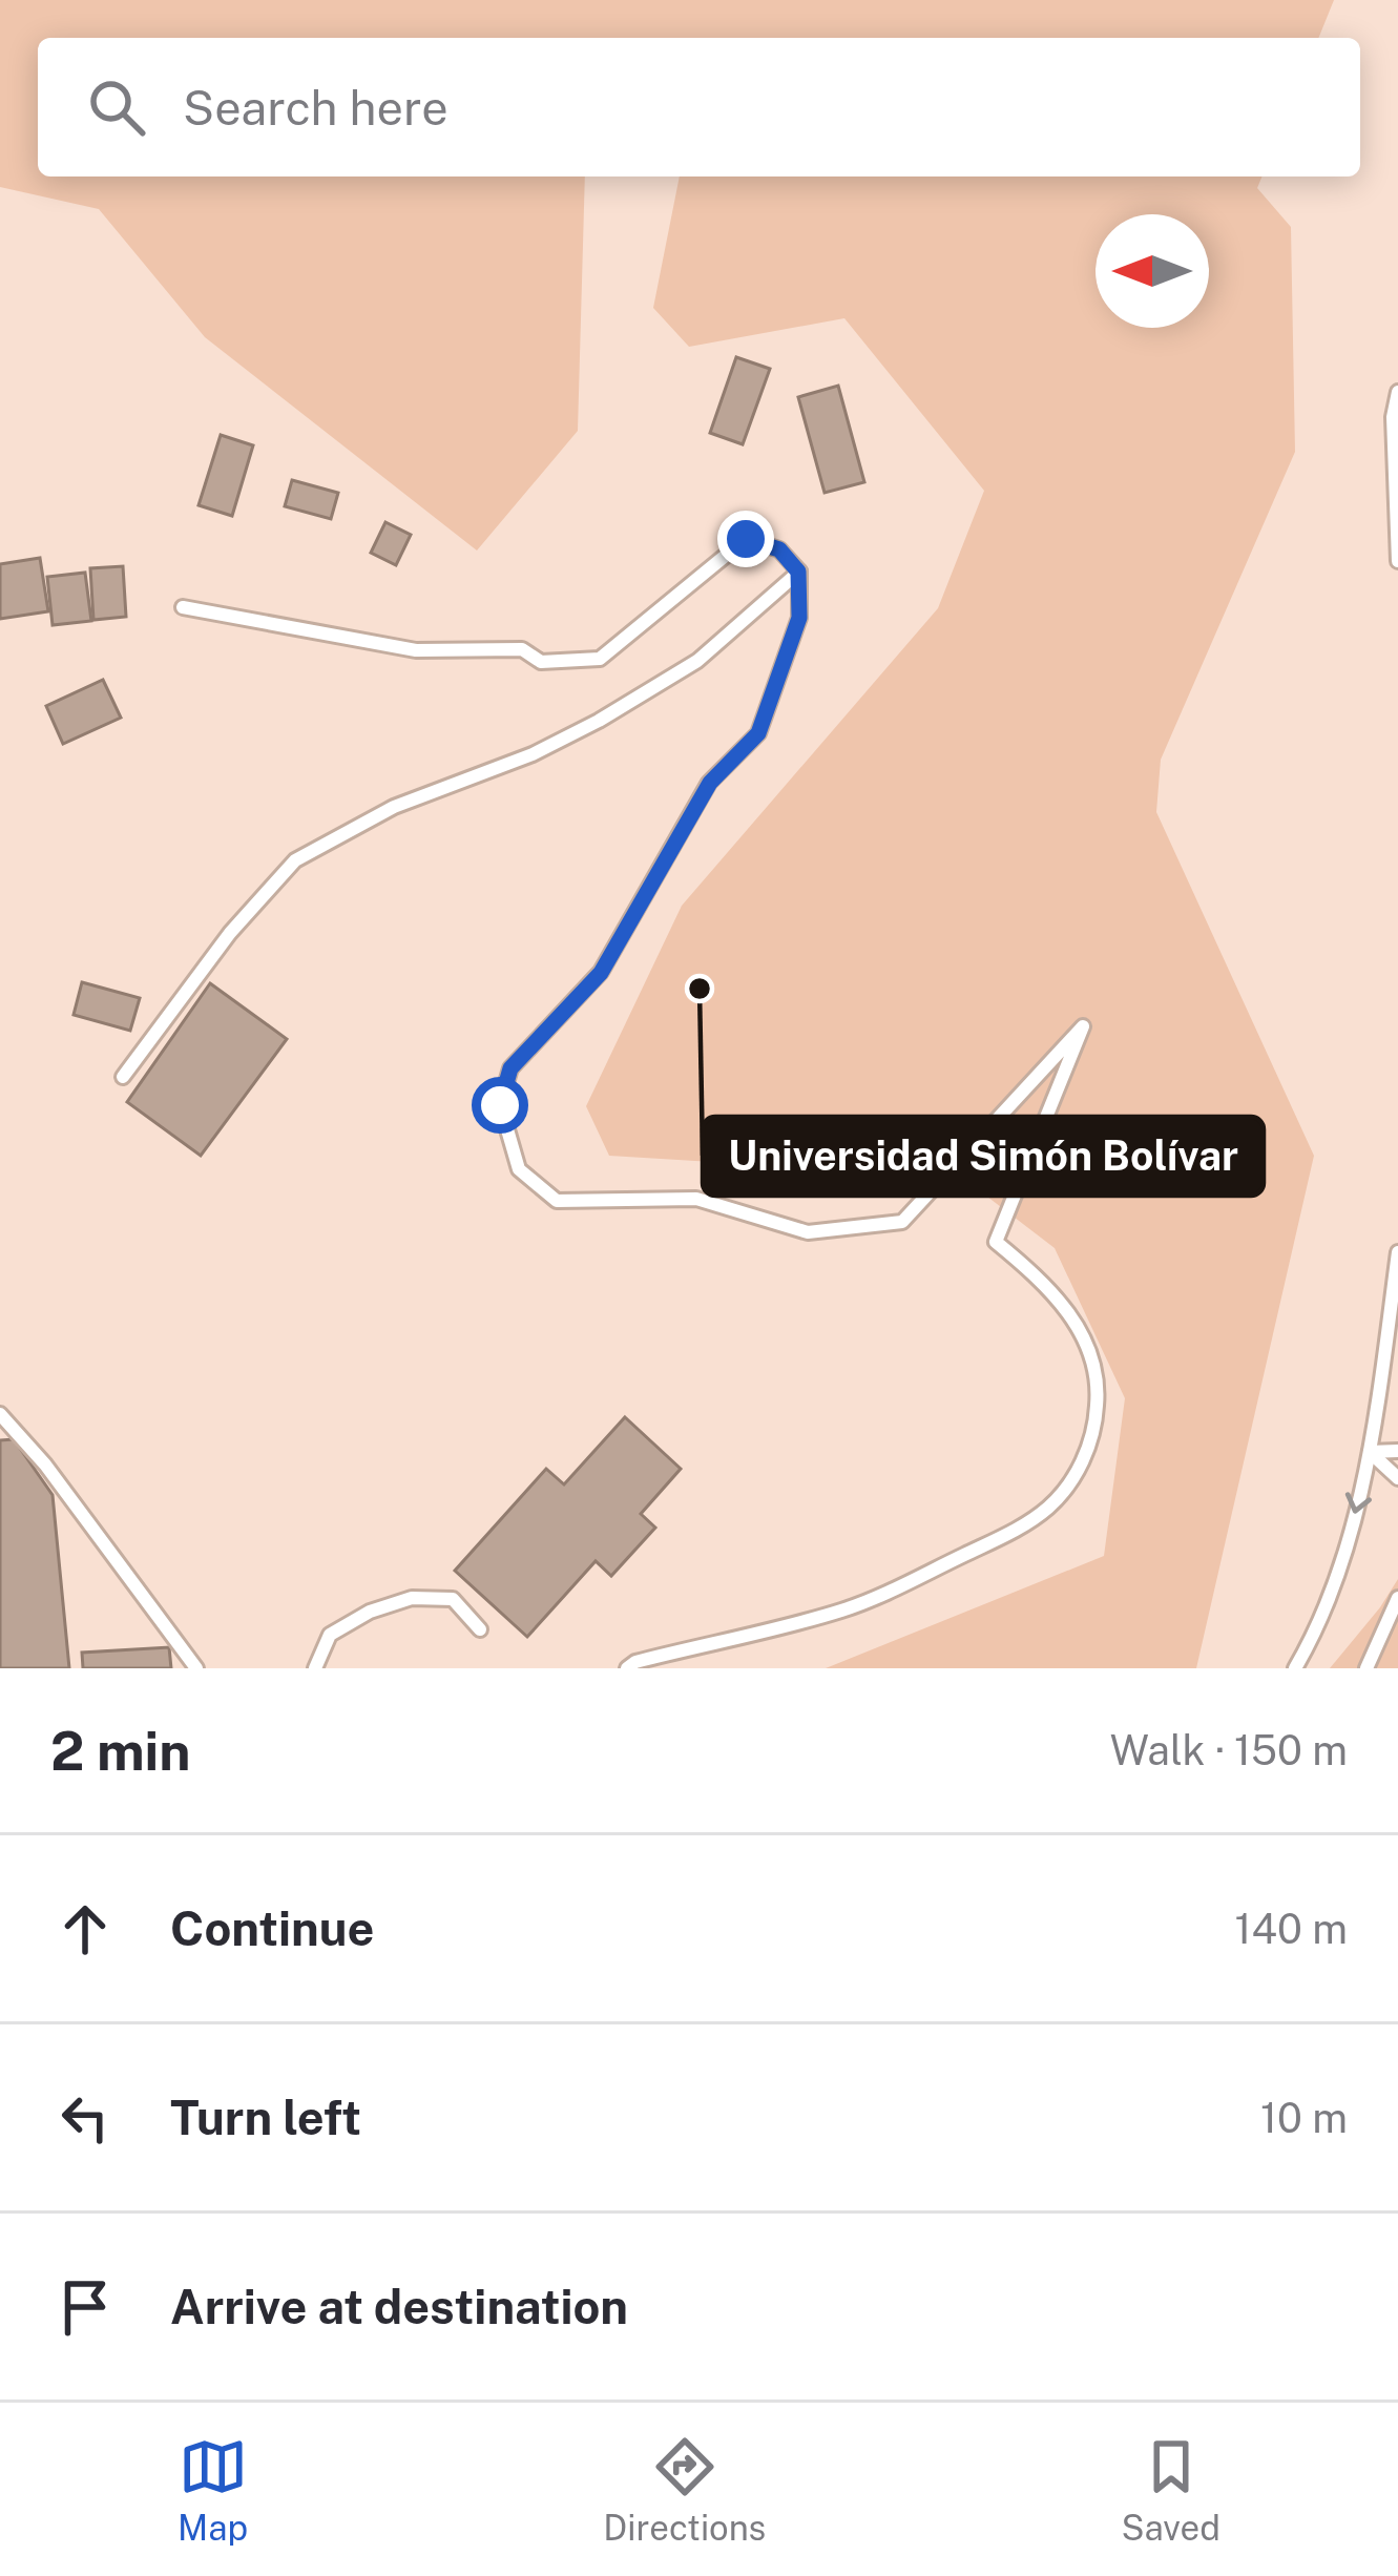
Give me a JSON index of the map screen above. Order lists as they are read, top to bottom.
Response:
{
  "places": ["Universidad Simón Bolívar"],
  "north": "left",
  "page": {
    "search": "Search here",
    "heading": ["2 min", "Walk · 150 m"],
    "list": [
      ["Continue", "140 m"],
      ["Turn left", "10 m"],
      "Arrive at destination"
    ],
    "nav": ["Map", "Directions", "Saved"]
  }
}
